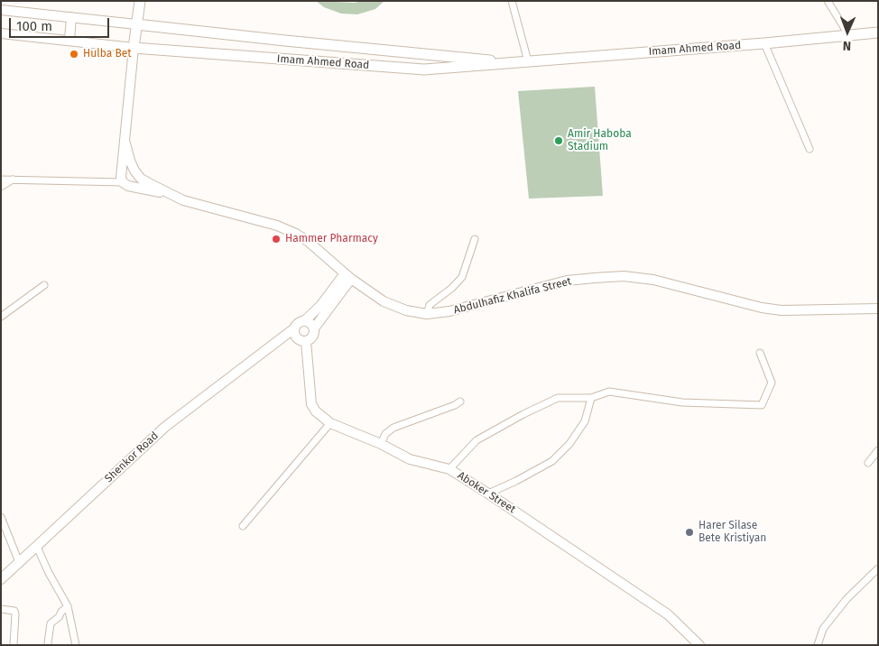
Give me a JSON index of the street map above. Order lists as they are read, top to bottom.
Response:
{
  "streets": {
    "highway": ["Imam Ahmed Road"],
    "main road": ["Abdulhafiz Khalifa Street", "Shenkor Road", "Aboker Street"]
  },
  "crossings": [
    ["Shenkor Road", "Aboker Street"]
  ],
  "places": [
    "Hulba Bet",
    "Amir Haboba Stadium",
    "Hammer Pharmacy",
    "Harer Silase Bete Kristiyan"
  ],
  "scale_bar": "100 m",
  "north": "bottom"
}
